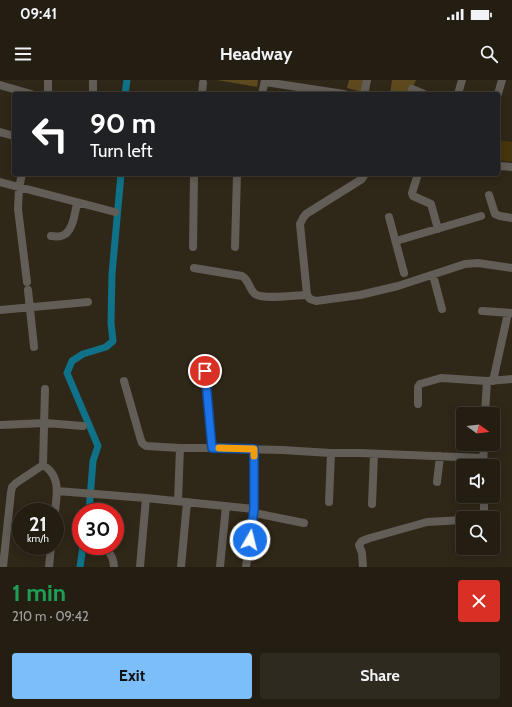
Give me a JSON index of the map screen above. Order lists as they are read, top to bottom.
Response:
{
  "north": "right",
  "page": {
    "status": "09:41",
    "header": "Headway",
    "turn": ["90 m", "Turn left"],
    "speed": "21 km/h",
    "limit": "30",
    "heading": ["1 min", "210 m · 09:42"],
    "buttons": ["Exit", "Share"]
  }
}
